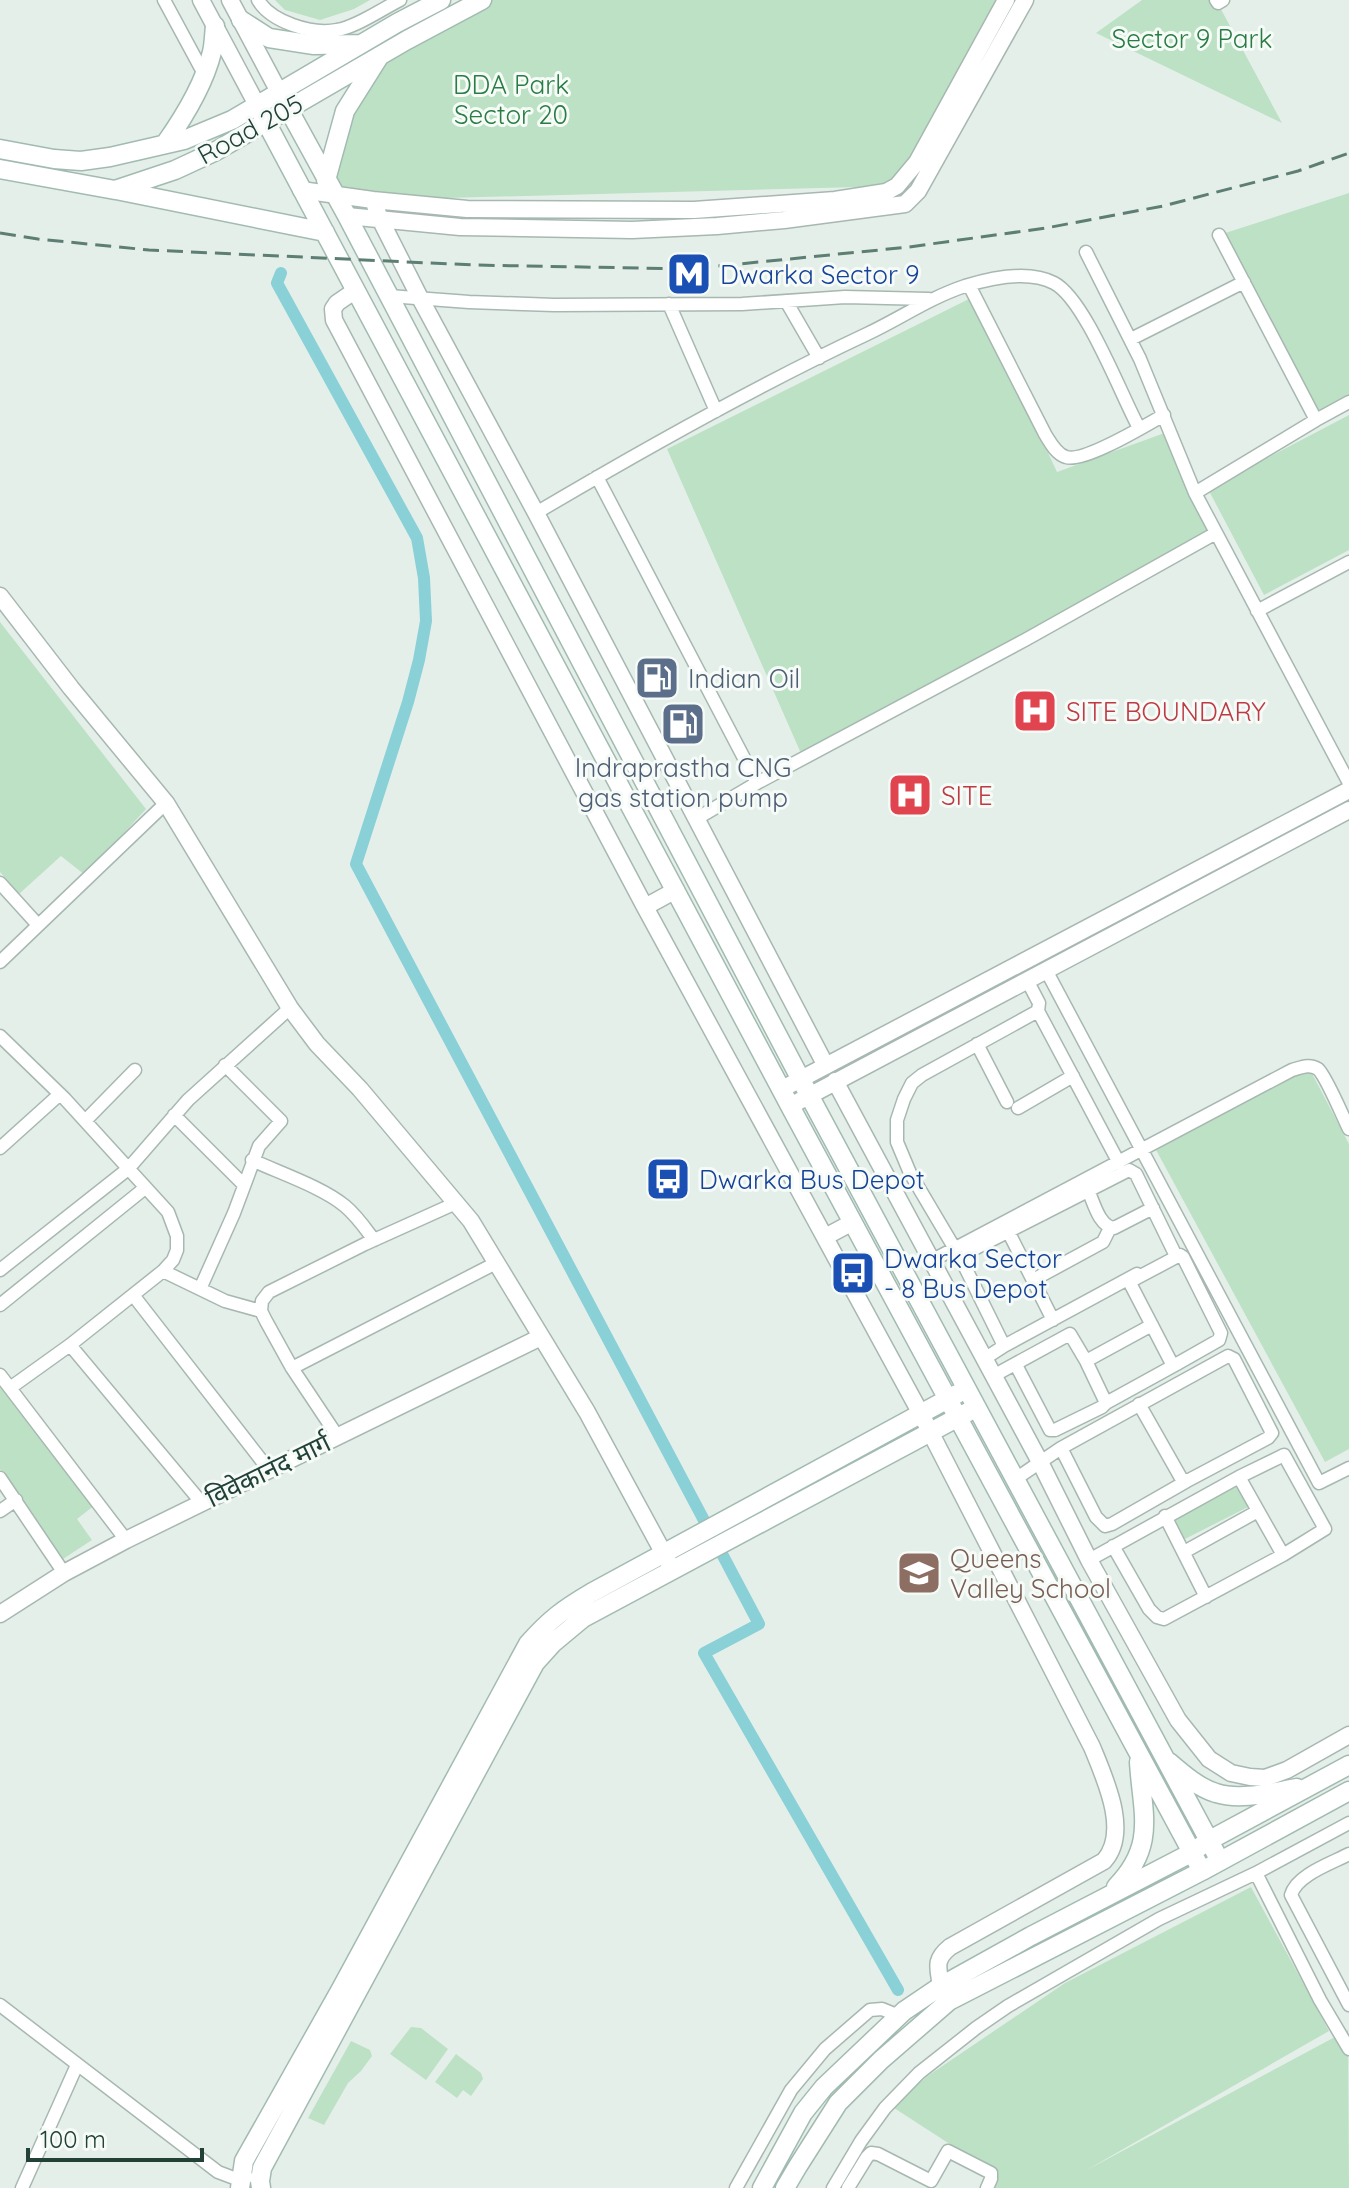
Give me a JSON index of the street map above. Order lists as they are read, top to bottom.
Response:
{
  "streets": {
    "main road": ["Road 205"],
    "street": ["विवेकानंद मार्ग"]
  },
  "parks": ["Sector 9 Park", "DDA Park Sector 20"],
  "places": {
    "metro station": ["Dwarka Sector 9"],
    "fuel station": ["Indian Oil", "Indraprastha CNG gas station pump"],
    "hospital": ["SITE BOUNDARY", "SITE"],
    "bus stop": ["Dwarka Bus Depot", "Dwarka Sector - 8 Bus Depot"],
    "school or university": ["Queens Valley School"]
  },
  "scale_bar": "100 m"
}
